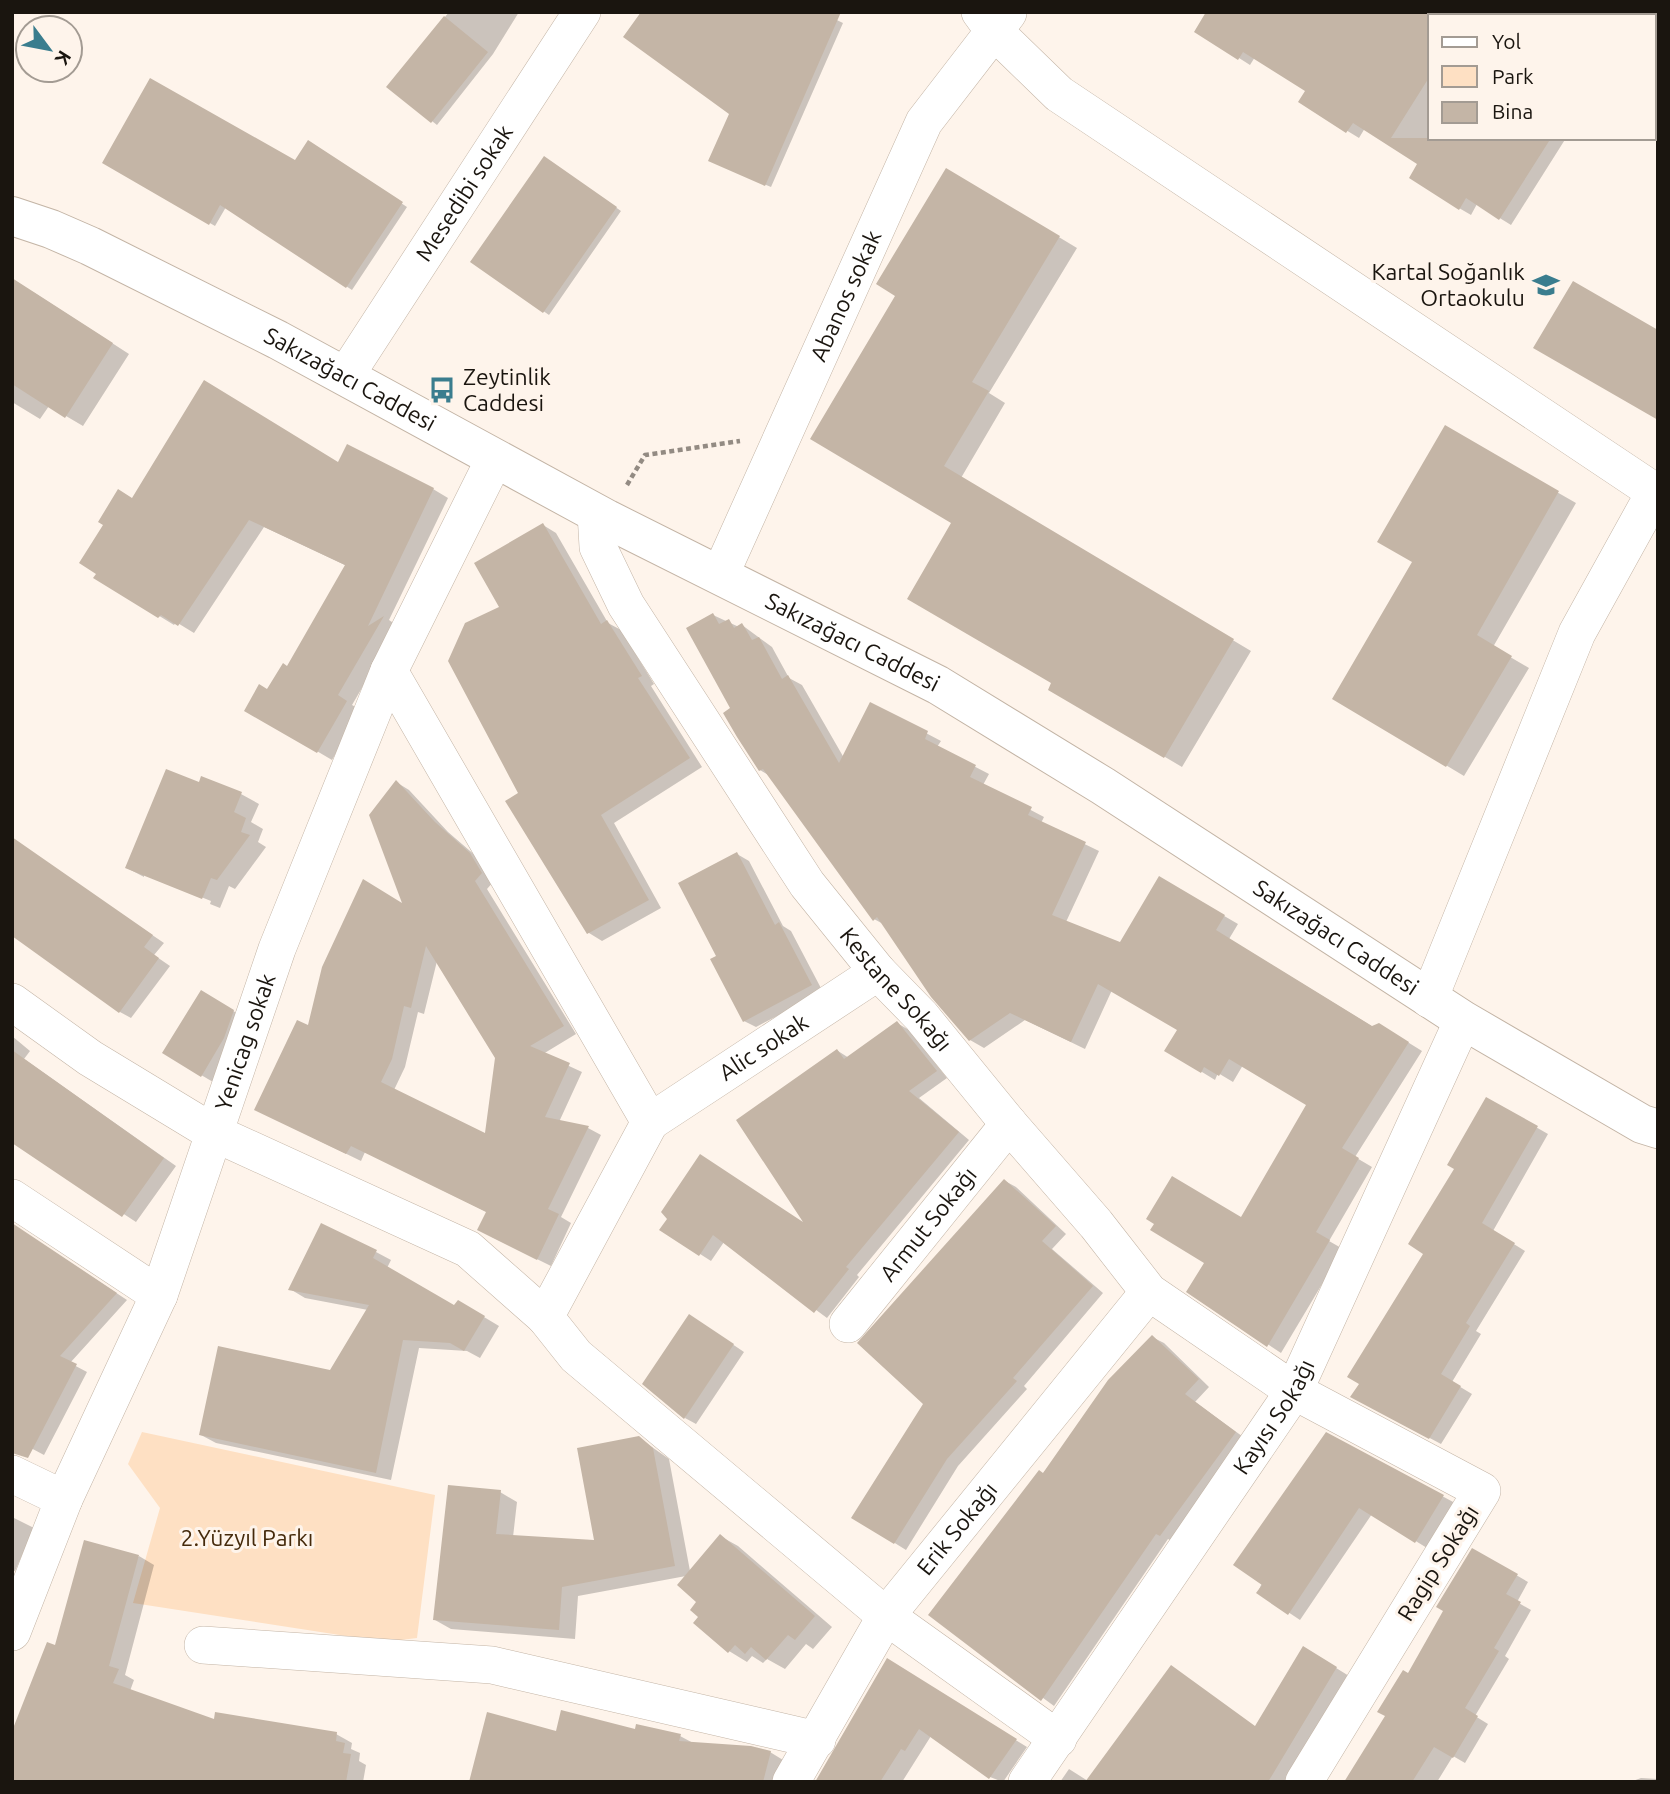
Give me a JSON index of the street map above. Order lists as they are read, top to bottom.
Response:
{
  "streets": {
    "street": [
      "Mesedibi sokak",
      "Abanos sokak",
      "Sakızağacı Caddesi",
      "Kestane Sokağı",
      "Yenicag sokak",
      "Alic sokak",
      "Armut Sokağı",
      "Kayısı Sokağı",
      "Erik Sokağı",
      "Ragip Sokağı"
    ]
  },
  "crossings": [
    ["Mesedibi sokak", "Sakızağacı Caddesi"],
    ["Abanos sokak", "Sakızağacı Caddesi"],
    ["Sakızağacı Caddesi", "Kestane Sokağı"],
    ["Sakızağacı Caddesi", "Yenicag sokak"],
    ["Sakızağacı Caddesi", "Kayısı Sokağı"],
    ["Kestane Sokağı", "Alic sokak"],
    ["Kestane Sokağı", "Armut Sokağı"],
    ["Kestane Sokağı", "Kayısı Sokağı"],
    ["Kestane Sokağı", "Erik Sokağı"],
    ["Kestane Sokağı", "Ragip Sokağı"],
    ["Kayısı Sokağı", "Ragip Sokağı"]
  ],
  "parks": ["2.Yüzyıl Parkı"],
  "places": {
    "school or university": ["Kartal Soğanlık Ortaokulu"],
    "bus stop": ["Zeyti̇nli̇k Caddesi̇"]
  },
  "legend": ["Yol", "Park", "Bina"],
  "north": "bottom right"
}
